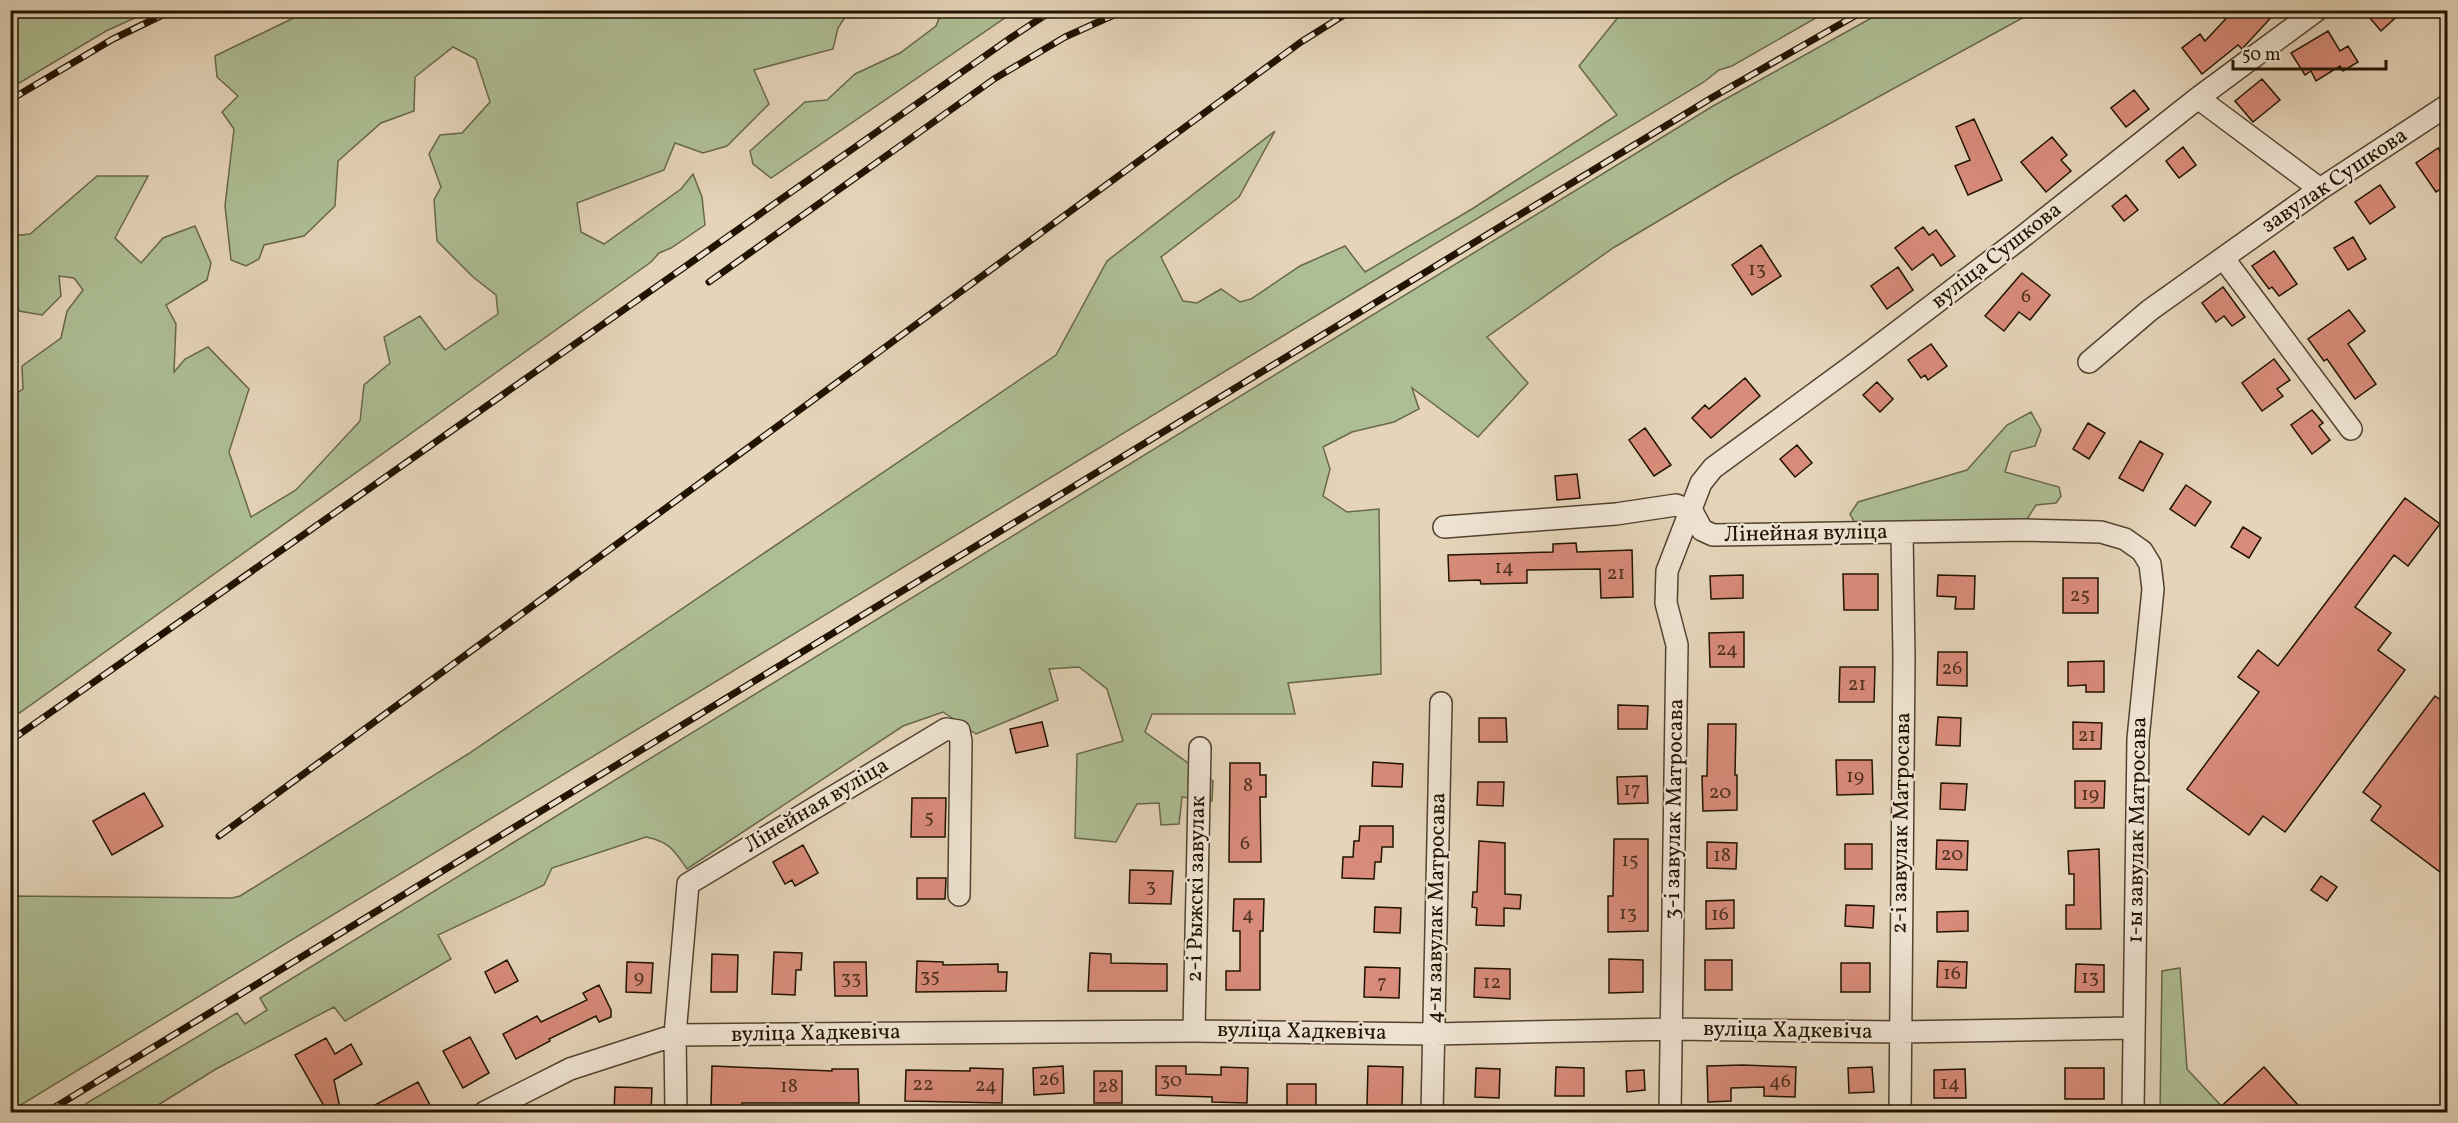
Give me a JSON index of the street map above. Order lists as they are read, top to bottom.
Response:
{
  "streets": {
    "street": [
      "завулак Сушкова",
      "вуліца Сушкова",
      "Лінейная вуліца",
      "3-і завулак Матросава",
      "2-і завулак Матросава",
      "1-ы завулак Матросава",
      "2-і Рыжскі завулак",
      "4-ы завулак Матросава",
      "вуліца Хадкевіча"
    ]
  },
  "crossings": [
    ["вуліца Сушкова", "Лінейная вуліца"],
    ["вуліца Сушкова", "3-і завулак Матросава"],
    ["Лінейная вуліца", "3-і завулак Матросава"],
    ["Лінейная вуліца", "2-і завулак Матросава"],
    ["Лінейная вуліца", "1-ы завулак Матросава"],
    ["Лінейная вуліца", "вуліца Хадкевіча"],
    ["3-і завулак Матросава", "вуліца Хадкевіча"],
    ["2-і завулак Матросава", "вуліца Хадкевіча"],
    ["1-ы завулак Матросава", "вуліца Хадкевіча"],
    ["2-і Рыжскі завулак", "вуліца Хадкевіча"],
    ["4-ы завулак Матросава", "вуліца Хадкевіча"]
  ],
  "house_numbers": [
    "13",
    "6",
    "14",
    "21",
    "25",
    "24",
    "26",
    "21",
    "21",
    "19",
    "8",
    "17",
    "20",
    "19",
    "5",
    "6",
    "20",
    "18",
    "15",
    "3",
    "13",
    "4",
    "16",
    "16",
    "35",
    "9",
    "13",
    "33",
    "7",
    "12",
    "26",
    "30",
    "46",
    "14",
    "22",
    "24",
    "18",
    "28"
  ],
  "scale_bar": "50 m"
}
